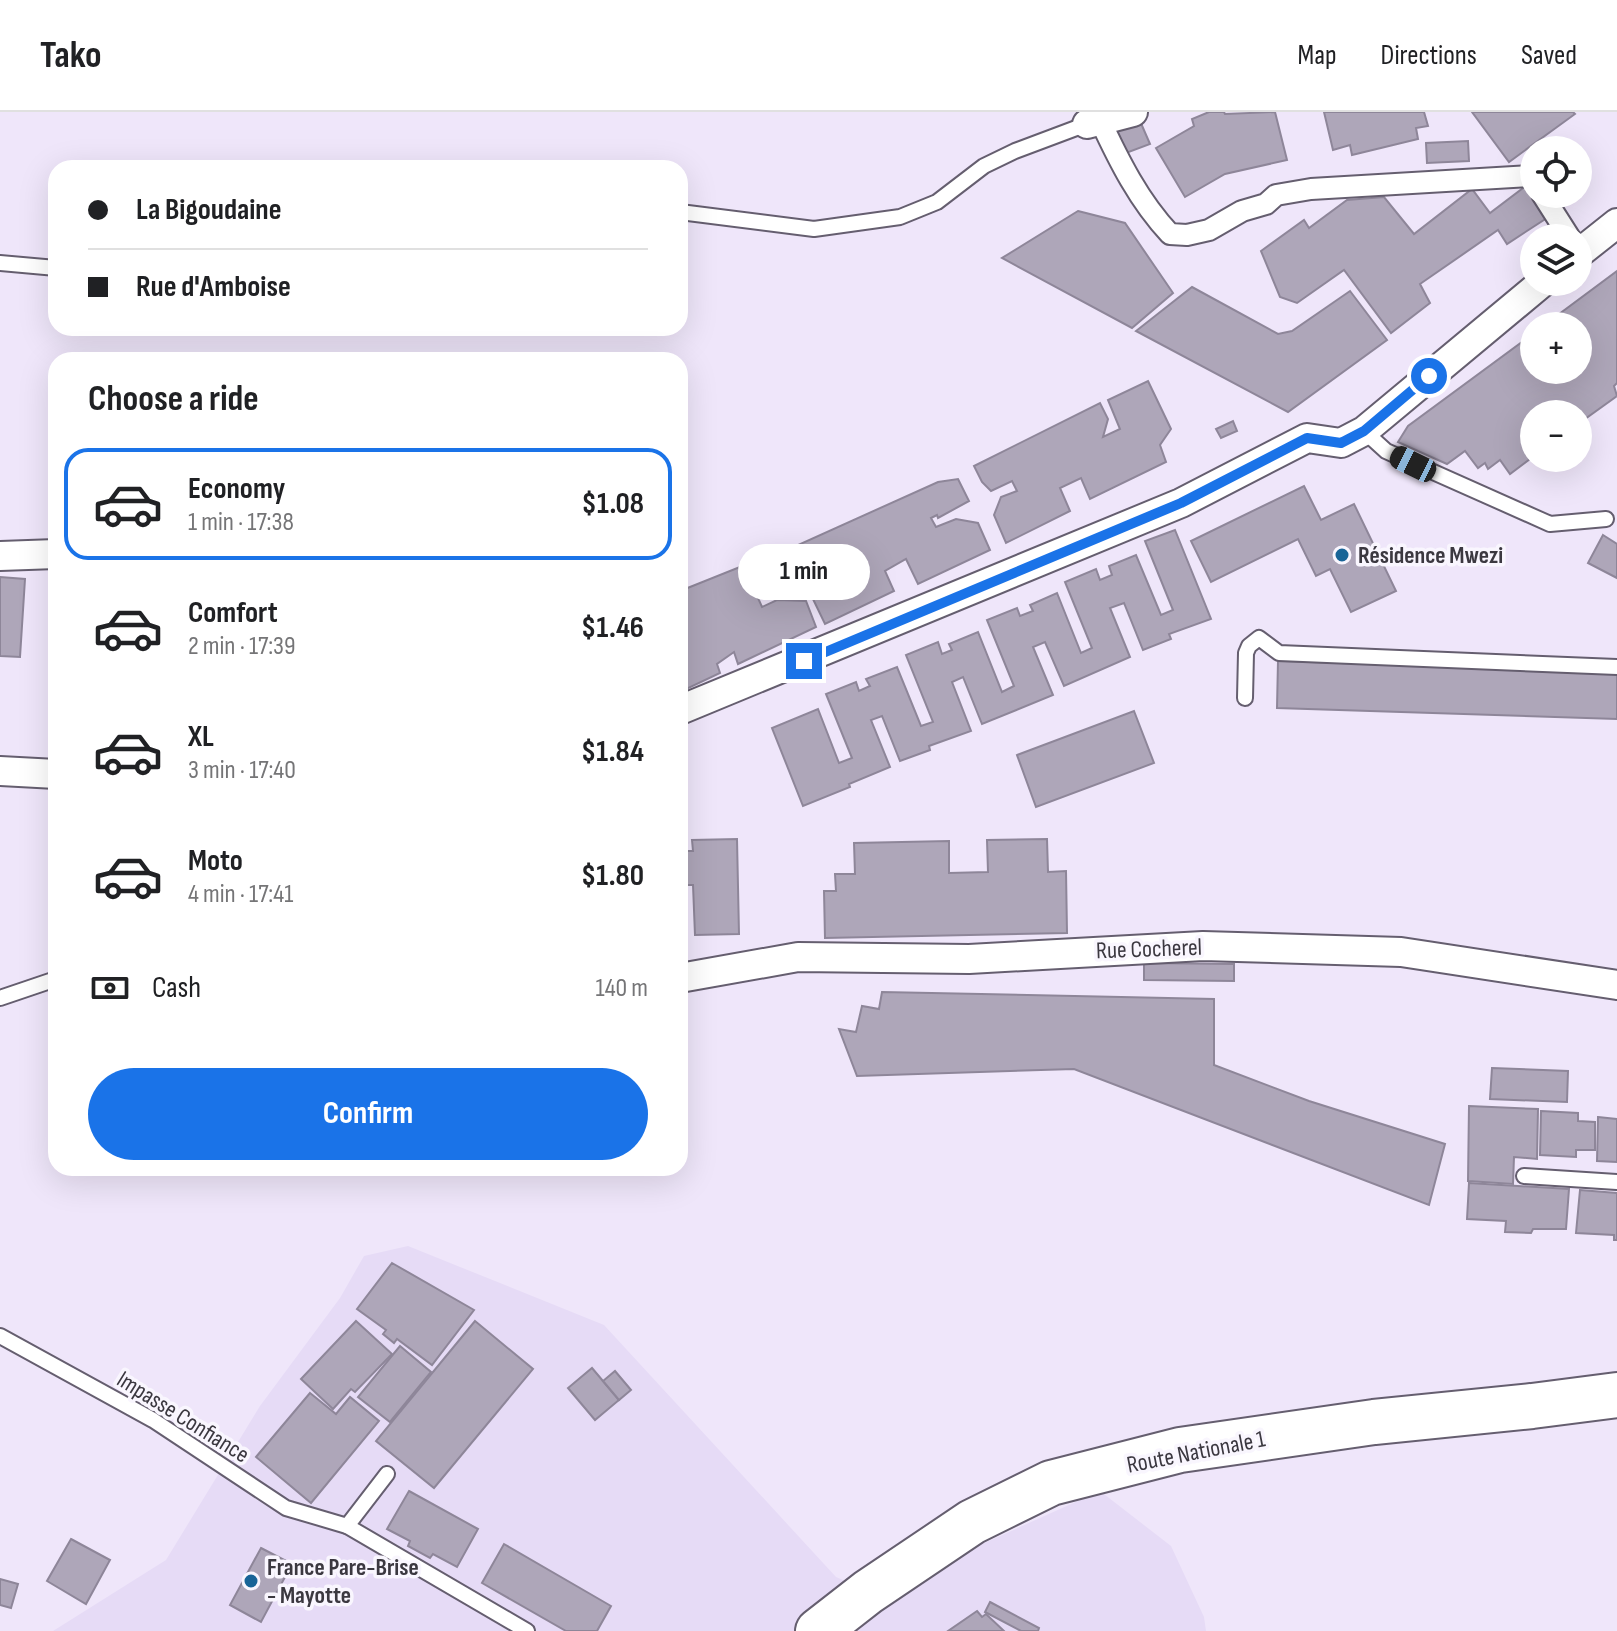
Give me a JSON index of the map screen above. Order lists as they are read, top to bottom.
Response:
{
  "streets": {
    "main road": ["Route Nationale 1"],
    "street": ["Rue Cocherel"],
    "lane": ["Impasse Confiance"]
  },
  "places": ["Résidence Mwezi", "France Pare-Brise - Mayotte"],
  "page": {
    "header": "Tako",
    "nav": ["Map", "Directions", "Saved"],
    "map_buttons": ["+", "−"],
    "banner": ["La Bigoudaine", "Rue d'Amboise"],
    "heading": "Choose a ride",
    "list": [
      {
        "name": "Economy",
        "note": "1 min · 17:38",
        "value": "$1.08"
      },
      {
        "name": "Comfort",
        "note": "2 min · 17:39",
        "value": "$1.46"
      },
      {
        "name": "XL",
        "note": "3 min · 17:40",
        "value": "$1.84"
      },
      {
        "name": "Moto",
        "note": "4 min · 17:41",
        "value": "$1.80"
      }
    ],
    "bubble": "1 min",
    "pay": ["Cash", "140 m"],
    "buttons": "Confirm"
  }
}
